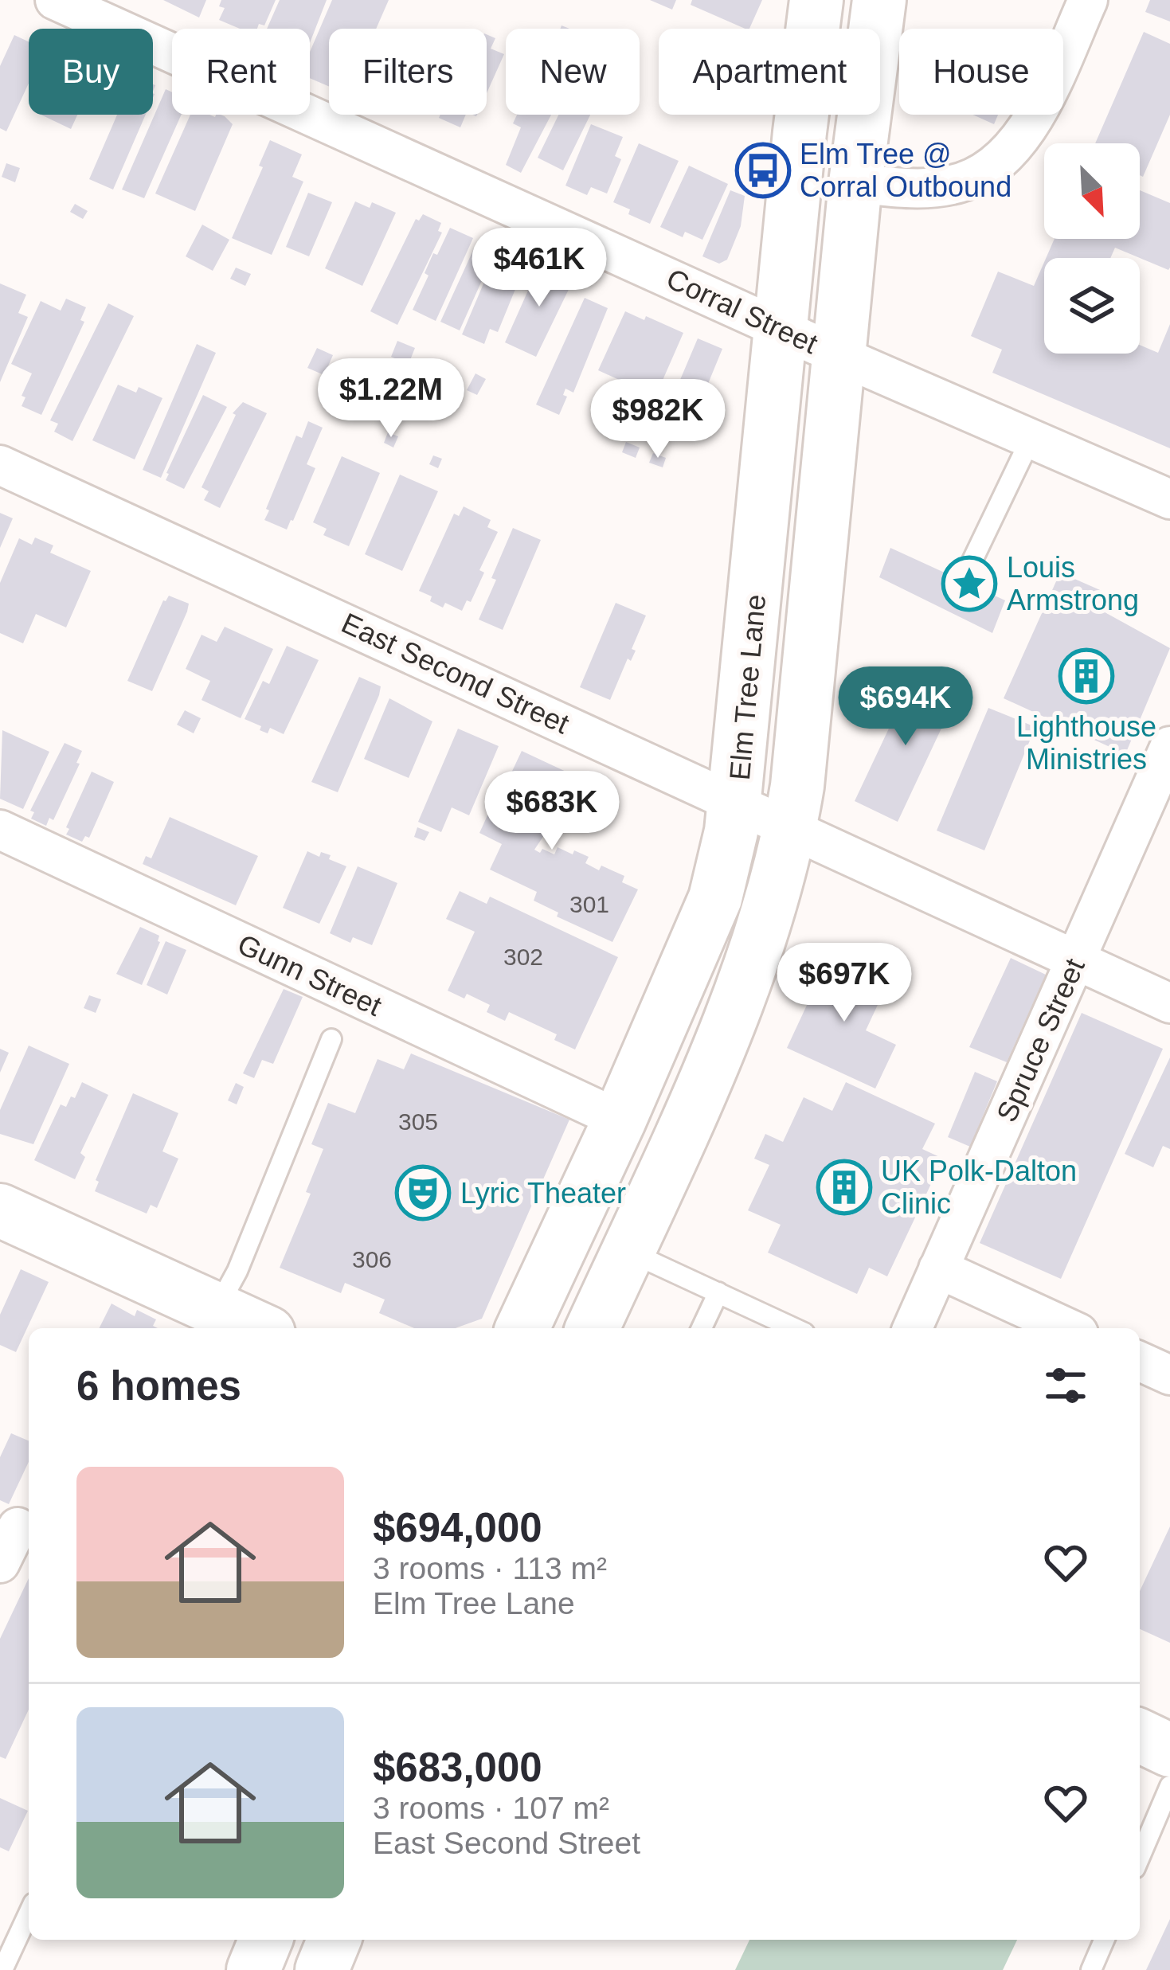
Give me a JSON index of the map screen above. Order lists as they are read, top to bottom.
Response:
{
  "streets": {
    "street": [
      "Corral Street",
      "East Second Street",
      "Elm Tree Lane",
      "Gunn Street",
      "Spruce Street"
    ]
  },
  "crossings": [
    ["Corral Street", "Elm Tree Lane"],
    ["East Second Street", "Elm Tree Lane"],
    ["East Second Street", "Spruce Street"],
    ["Elm Tree Lane", "Gunn Street"]
  ],
  "places": {
    "bus stop": ["Elm Tree @ Corral Outbound"],
    "place": ["Louis Armstrong"],
    "building": ["Lighthouse Ministries", "UK Polk-Dalton Clinic"],
    "theatre": ["Lyric Theater"]
  },
  "house_numbers": [
    "301",
    "302",
    "305",
    "306"
  ],
  "north": "bottom right",
  "page": {
    "chip": [
      "Buy",
      "Rent",
      "Filters",
      "New",
      "Apartment",
      "House"
    ],
    "price": [
      "$461K",
      "$1.22M",
      "$982K",
      "$694K",
      "$683K",
      "$697K"
    ],
    "heading": "6 homes",
    "list": [
      {
        "name": "$694,000",
        "note": "3 rooms · 113 m² · Elm Tree Lane"
      },
      {
        "name": "$683,000",
        "note": "3 rooms · 107 m² · East Second Street"
      }
    ]
  }
}
